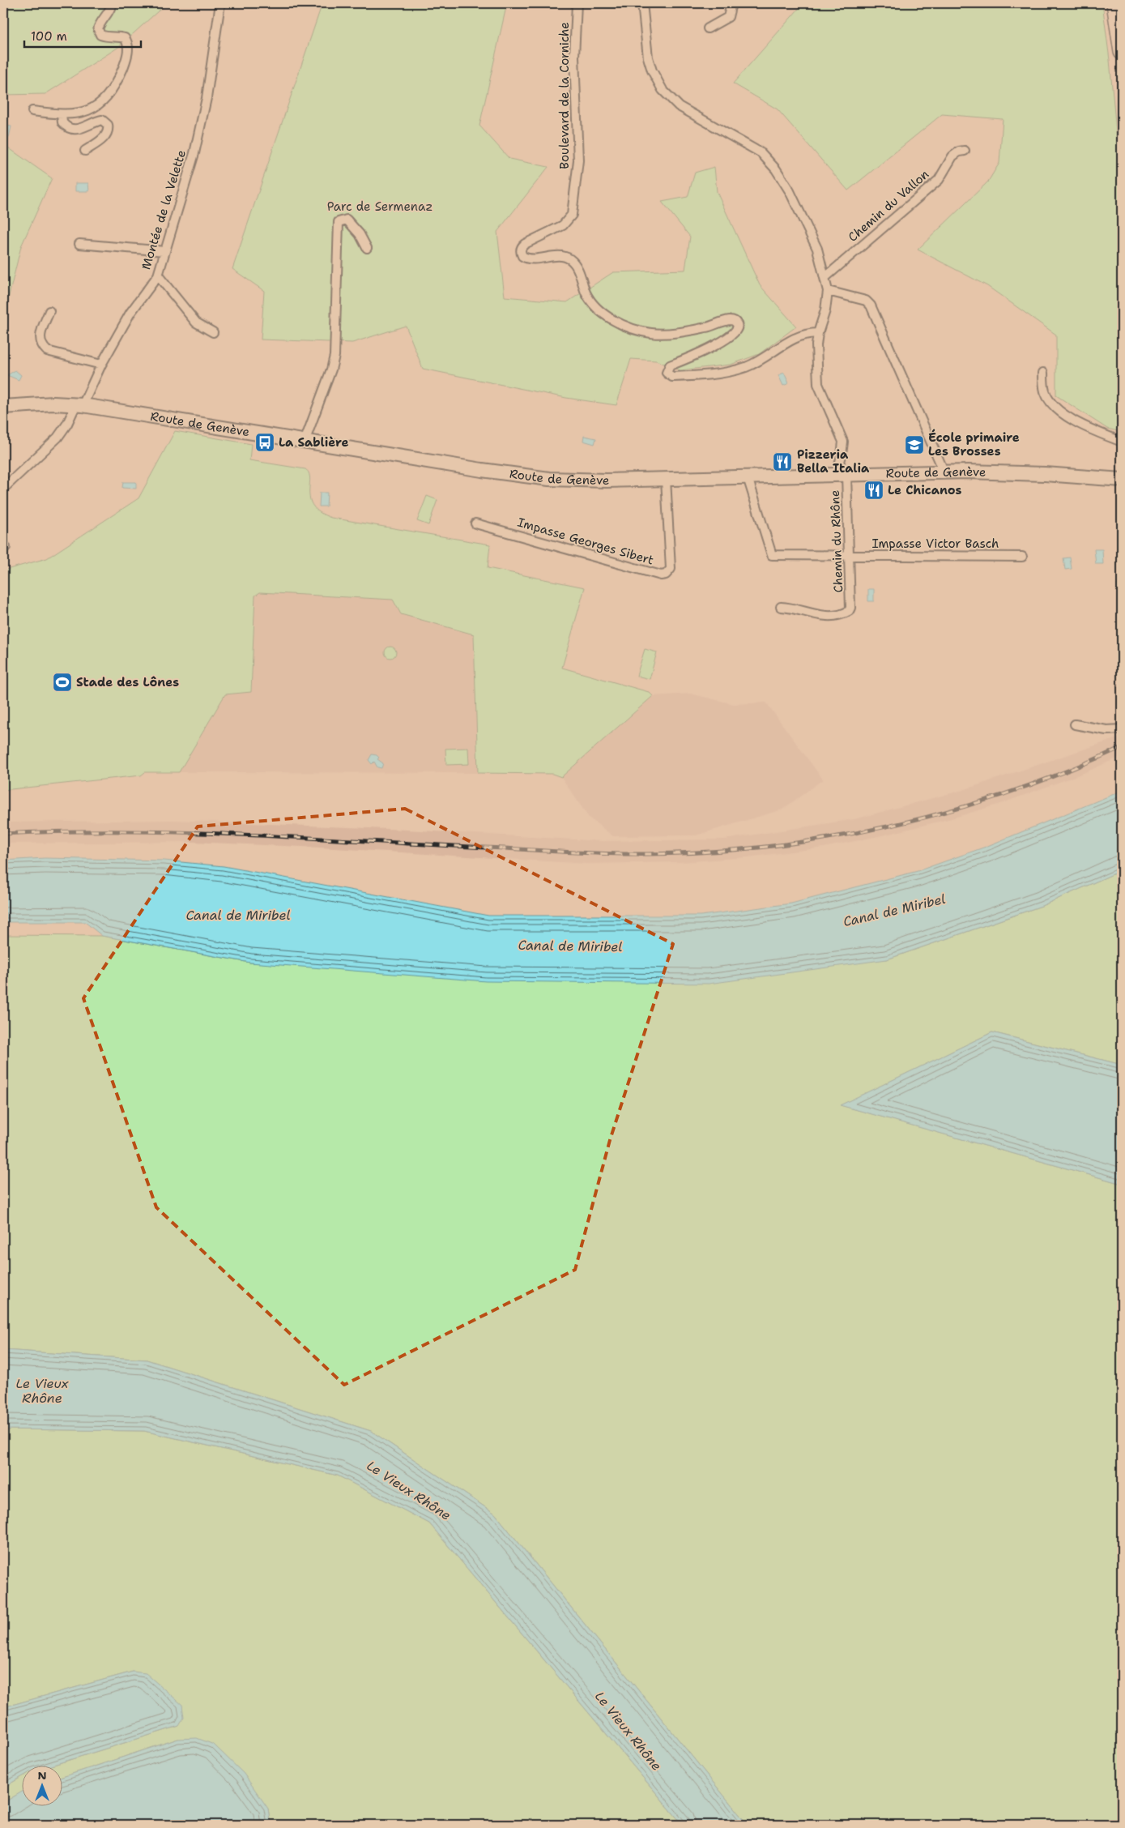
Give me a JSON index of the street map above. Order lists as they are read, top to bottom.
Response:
{
  "streets": {
    "main road": ["Route de Genève"],
    "street": [
      "Boulevard de la Corniche",
      "Chemin du Vallon",
      "Montée de la Velette",
      "Impasse Georges Sibert",
      "Chemin du Rhône",
      "Impasse Victor Basch"
    ]
  },
  "crossings": [
    ["Montée de la Velette", "Route de Genève"],
    ["Route de Genève", "Impasse Georges Sibert"],
    ["Route de Genève", "Chemin du Rhône"],
    ["Route de Genève", "Impasse Victor Basch"],
    ["Chemin du Rhône", "Impasse Victor Basch"]
  ],
  "water": ["Canal de Miribel", "Le Vieux Rhône"],
  "parks": ["Parc de Sermenaz"],
  "places": {
    "bus stop": ["La Sablière"],
    "school or university": ["École primaire Les Brosses"],
    "restaurant": ["Pizzeria Bella Italia", "Le Chicanos"],
    "sports": ["Stade des Lônes"]
  },
  "scale_bar": "100 m",
  "north": "top"
}
